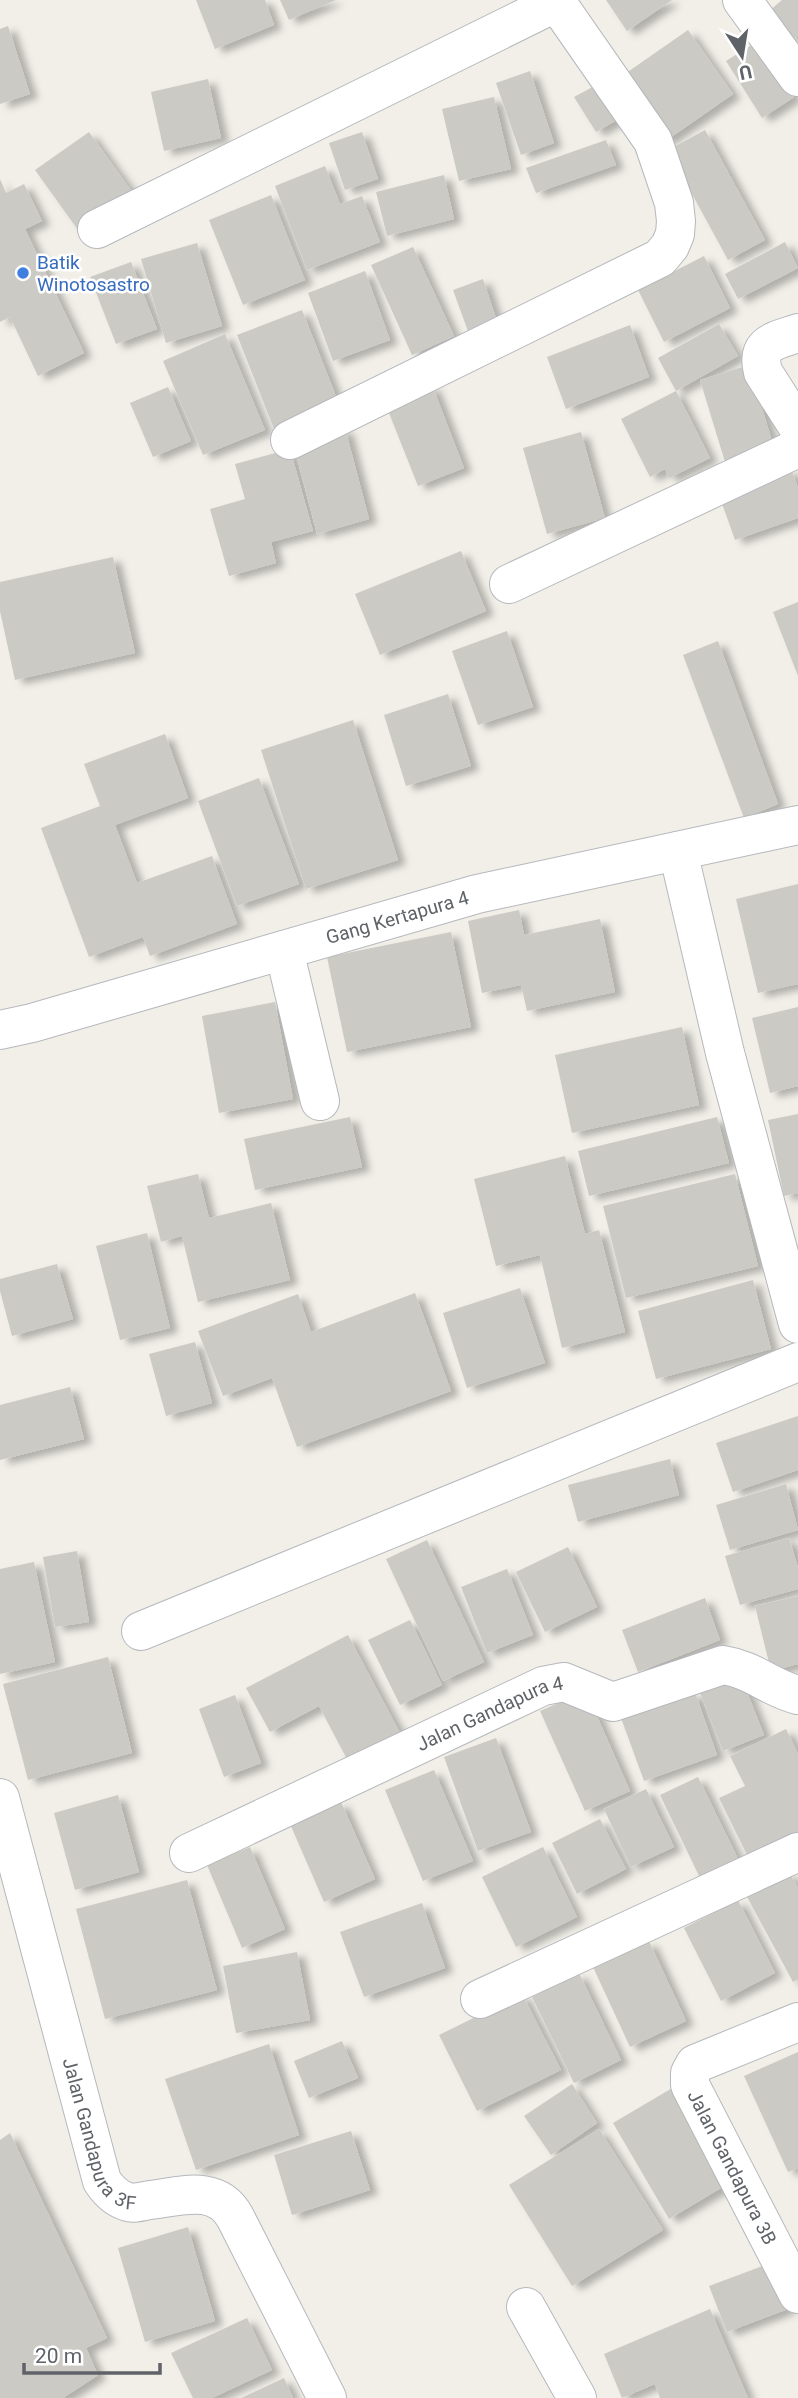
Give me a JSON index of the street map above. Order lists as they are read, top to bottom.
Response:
{
  "streets": {
    "street": [
      "Gang Kertapura 4",
      "Jalan Gandapura 4",
      "Jalan Gandapura 3F",
      "Jalan Gandapura 3B"
    ]
  },
  "places": ["Batik Winotosastro"],
  "scale_bar": "20 m",
  "north": "bottom"
}
